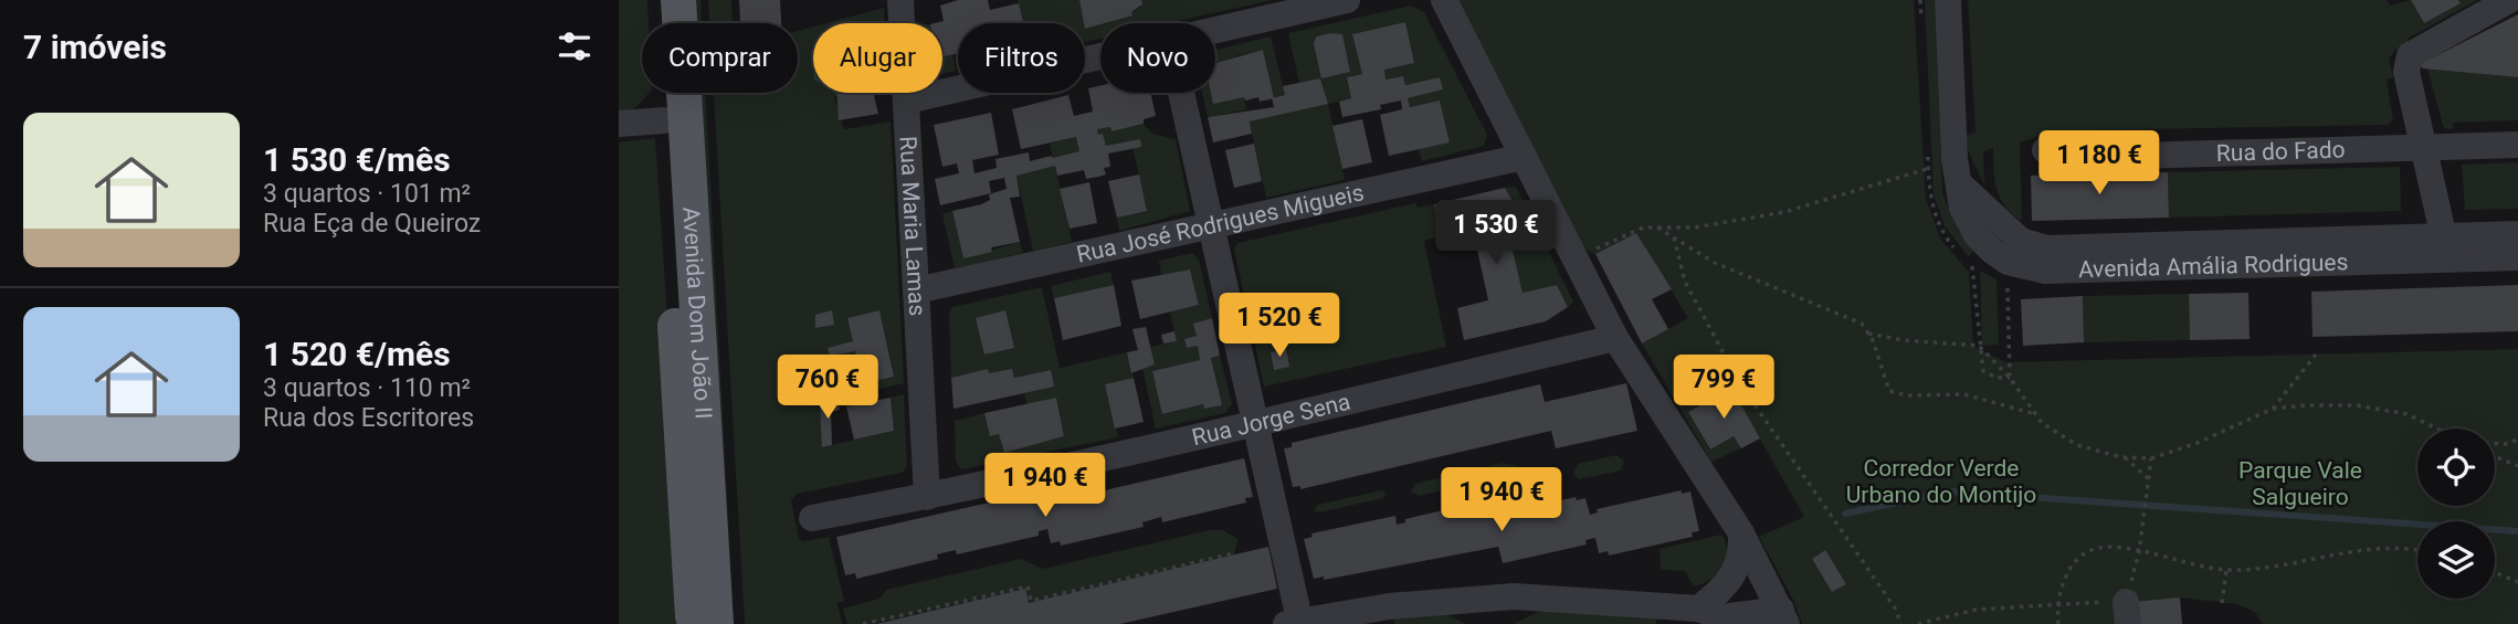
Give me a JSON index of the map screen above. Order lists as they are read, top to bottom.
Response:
{
  "streets": {
    "main road": ["Avenida Dom João II"],
    "street": [
      "Rua do Fado",
      "Rua José Rodrigues Migueis",
      "Rua Maria Lamas",
      "Avenida Amália Rodrigues",
      "Rua Jorge Sena"
    ]
  },
  "crossings": [
    ["Rua José Rodrigues Migueis", "Rua Maria Lamas"],
    ["Rua Maria Lamas", "Rua Jorge Sena"]
  ],
  "parks": ["Corredor Verde Urbano do Montijo", "Parque Vale Salgueiro"],
  "page": {
    "heading": "7 imóveis",
    "chip": [
      "Comprar",
      "Alugar",
      "Filtros",
      "Novo"
    ],
    "list": [
      {
        "name": "1 530 €/mês",
        "note": "3 quartos · 101 m² · Rua Eça de Queiroz"
      },
      {
        "name": "1 520 €/mês",
        "note": "3 quartos · 110 m² · Rua dos Escritores"
      }
    ],
    "price": [
      "1 180 €",
      "1 530 €",
      "1 520 €",
      "760 €",
      "799 €",
      "1 940 €",
      "1 940 €"
    ]
  }
}
